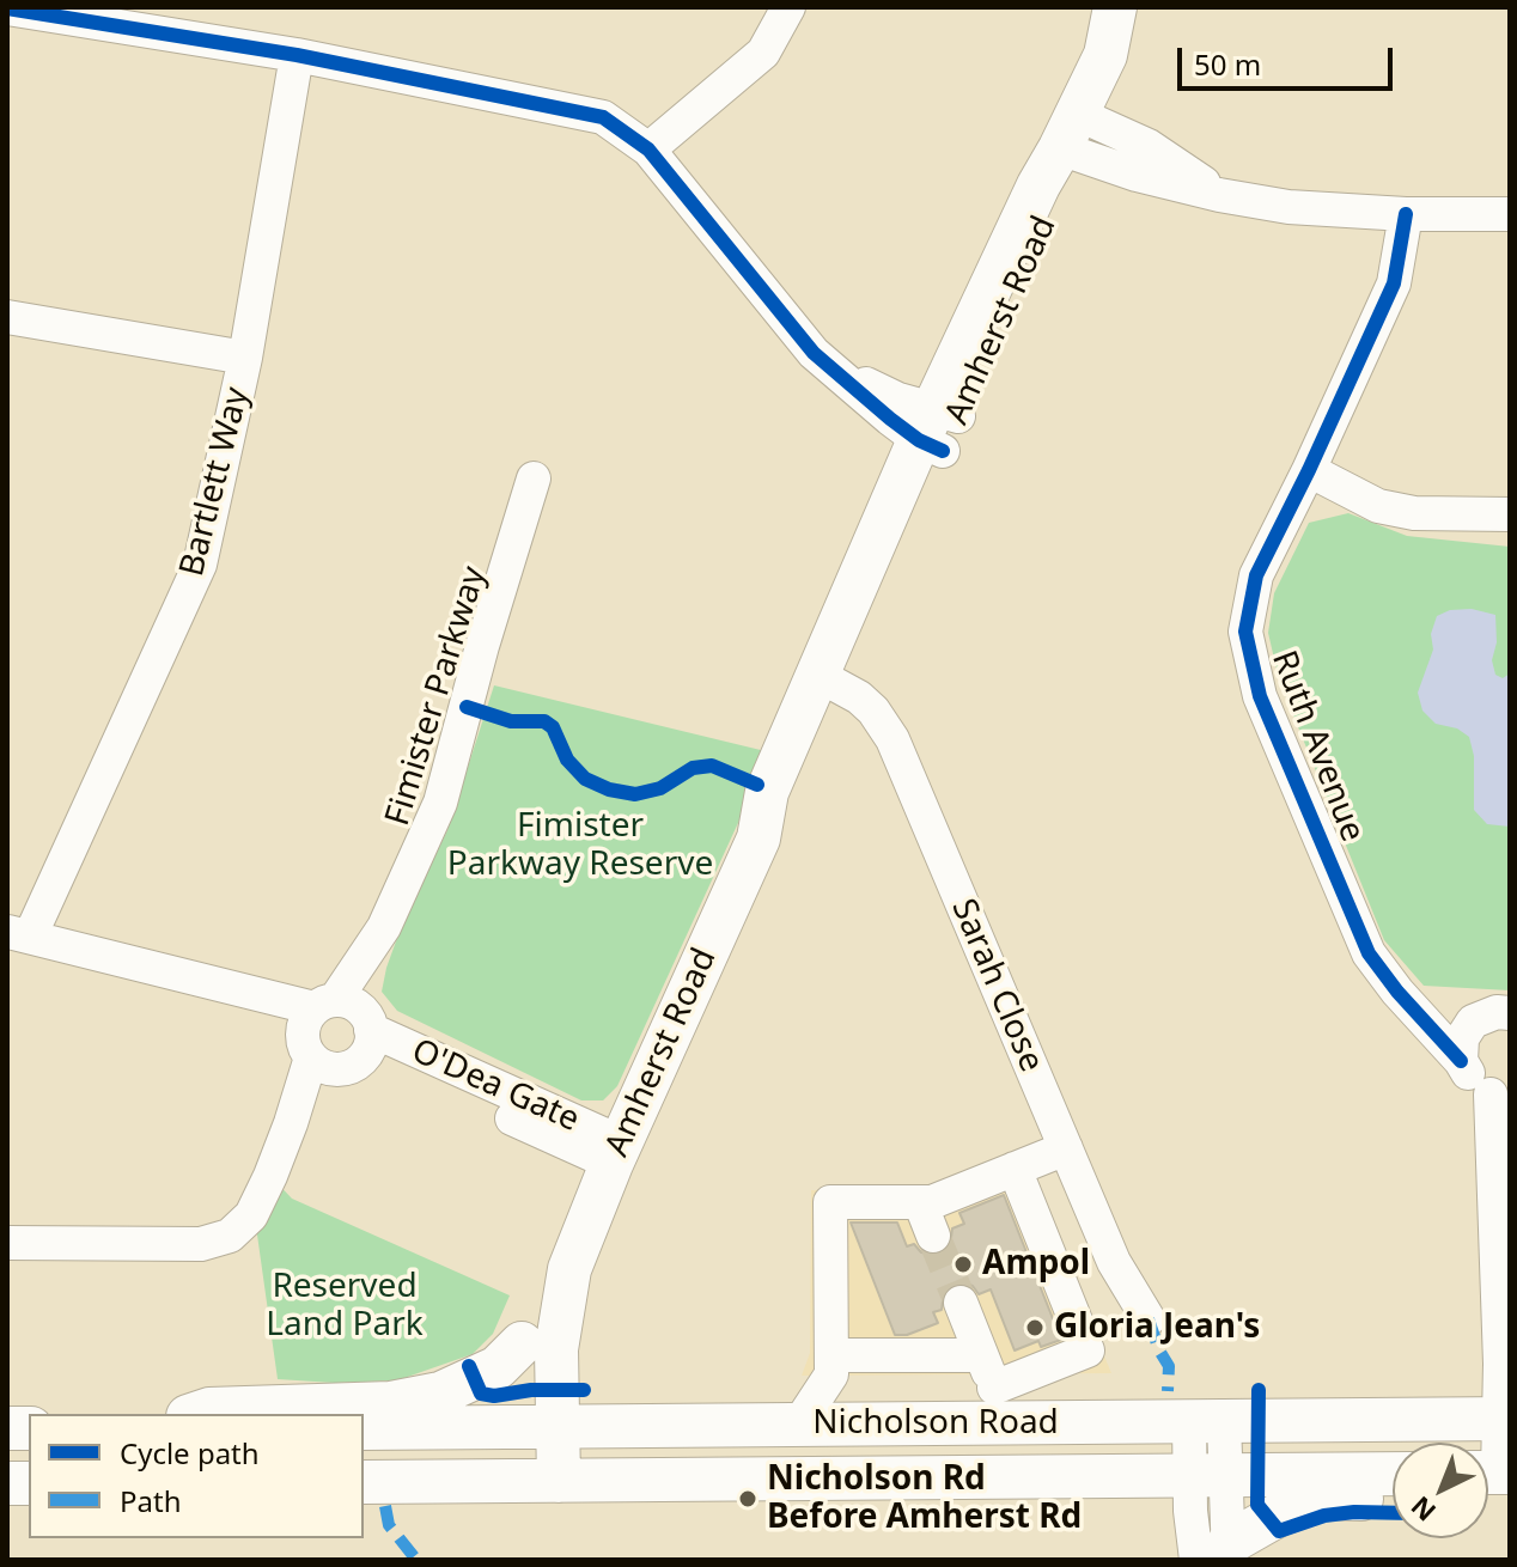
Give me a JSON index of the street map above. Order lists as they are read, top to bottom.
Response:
{
  "streets": {
    "main road": ["Amherst Road", "Nicholson Road"],
    "street": [
      "Bartlett Way",
      "Fimister Parkway",
      "Ruth Avenue",
      "Sarah Close",
      "O'Dea Gate"
    ]
  },
  "crossings": [
    ["Amherst Road", "Sarah Close"],
    ["Amherst Road", "O'Dea Gate"],
    ["Amherst Road", "Nicholson Road"],
    ["Bartlett Way", "O'Dea Gate"],
    ["Fimister Parkway", "O'Dea Gate"],
    ["Ruth Avenue", "Nicholson Road"]
  ],
  "parks": ["Fimister Parkway Reserve", "Reserved Land Park"],
  "places": ["Ampol", "Gloria Jean's", "Nicholson Rd Before Amherst Rd"],
  "legend": ["Cycle path", "Path"],
  "scale_bar": "50 m",
  "north": "bottom left"
}
